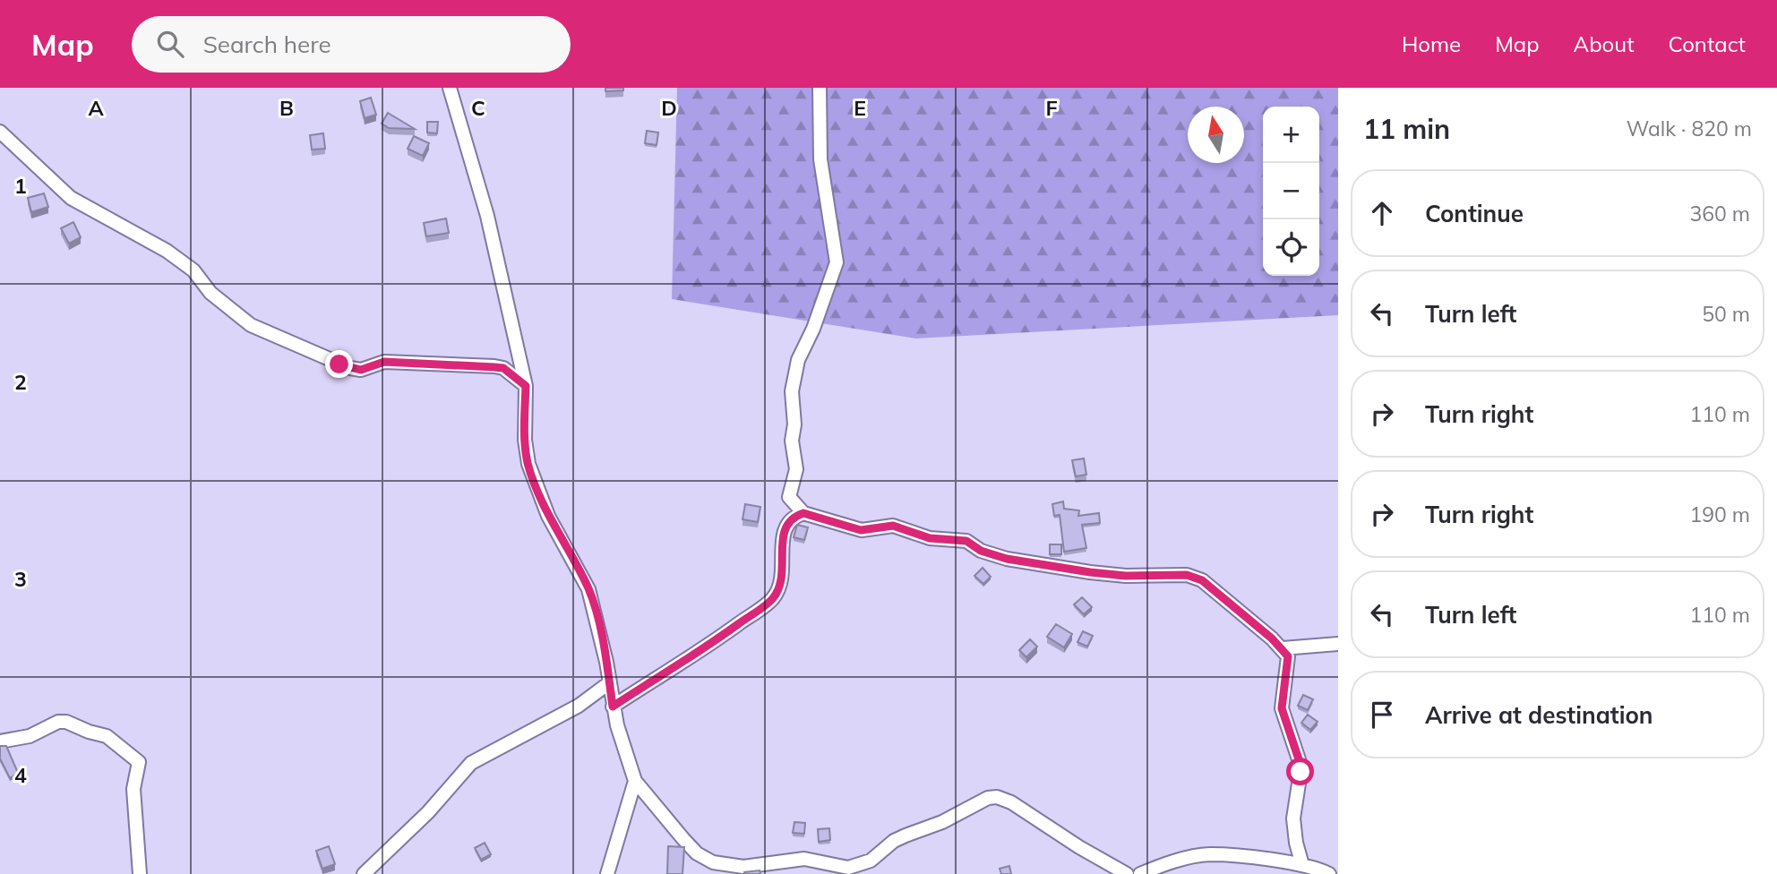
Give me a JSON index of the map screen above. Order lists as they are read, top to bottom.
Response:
{
  "north": "top",
  "page": {
    "header": "Map",
    "search": "Search here",
    "nav": [
      "Home",
      "Map",
      "About",
      "Contact"
    ],
    "heading": ["11 min", "Walk · 820 m"],
    "map_buttons": ["+", "−"],
    "list": [
      ["Continue", "360 m"],
      ["Turn left", "50 m"],
      ["Turn right", "110 m"],
      ["Turn right", "190 m"],
      ["Turn left", "110 m"],
      "Arrive at destination"
    ]
  },
  "grid": {
    "columns": [
      "A",
      "B",
      "C",
      "D",
      "E",
      "F"
    ],
    "rows": [
      "1",
      "2",
      "3",
      "4"
    ]
  }
}
